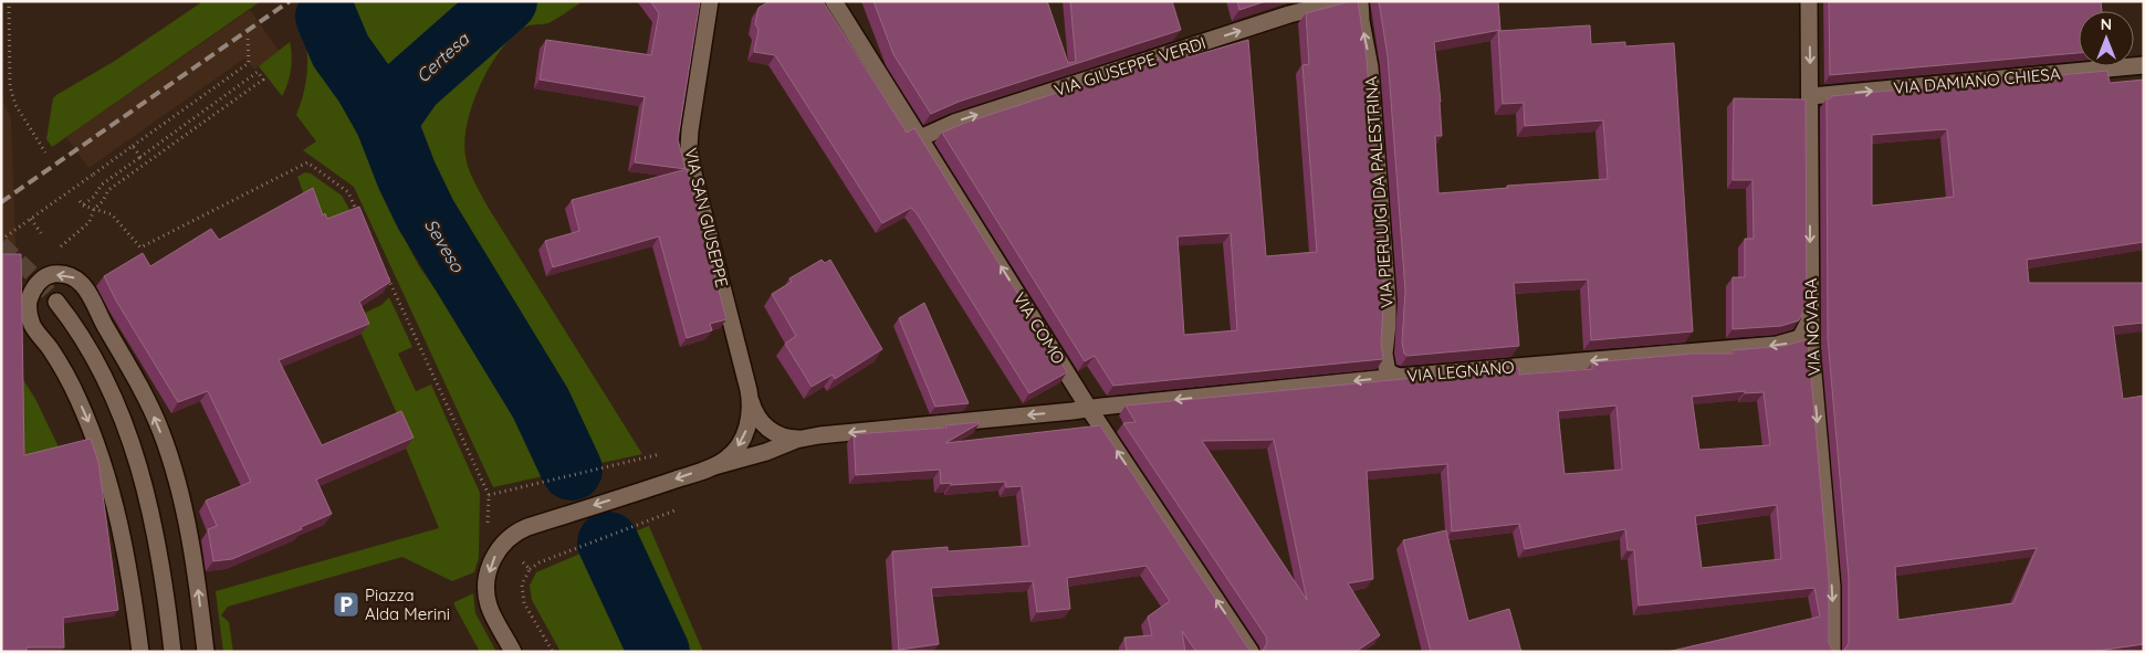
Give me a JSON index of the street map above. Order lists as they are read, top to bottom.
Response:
{
  "streets": {
    "street": [
      "VIA GIUSEPPE VERDI",
      "VIA DAMIANO CHIESA",
      "VIA PIERLUIGI DA PALESTRINA",
      "VIA SAN GIUSEPPE",
      "VIA NOVARA",
      "VIA COMO",
      "VIA LEGNANO"
    ]
  },
  "crossings": [
    ["VIA GIUSEPPE VERDI", "VIA COMO"],
    ["VIA DAMIANO CHIESA", "VIA NOVARA"],
    ["VIA PIERLUIGI DA PALESTRINA", "VIA LEGNANO"],
    ["VIA SAN GIUSEPPE", "VIA COMO"],
    ["VIA SAN GIUSEPPE", "VIA LEGNANO"],
    ["VIA NOVARA", "VIA LEGNANO"],
    ["VIA COMO", "VIA LEGNANO"]
  ],
  "one_way": [
    "VIA GIUSEPPE VERDI",
    "VIA DAMIANO CHIESA",
    "VIA PIERLUIGI DA PALESTRINA",
    "VIA SAN GIUSEPPE",
    "VIA NOVARA",
    "VIA COMO",
    "VIA LEGNANO"
  ],
  "water": ["Certesa", "Seveso"],
  "places": {
    "parking": ["Piazza Alda Merini"]
  },
  "north": "top"
}
